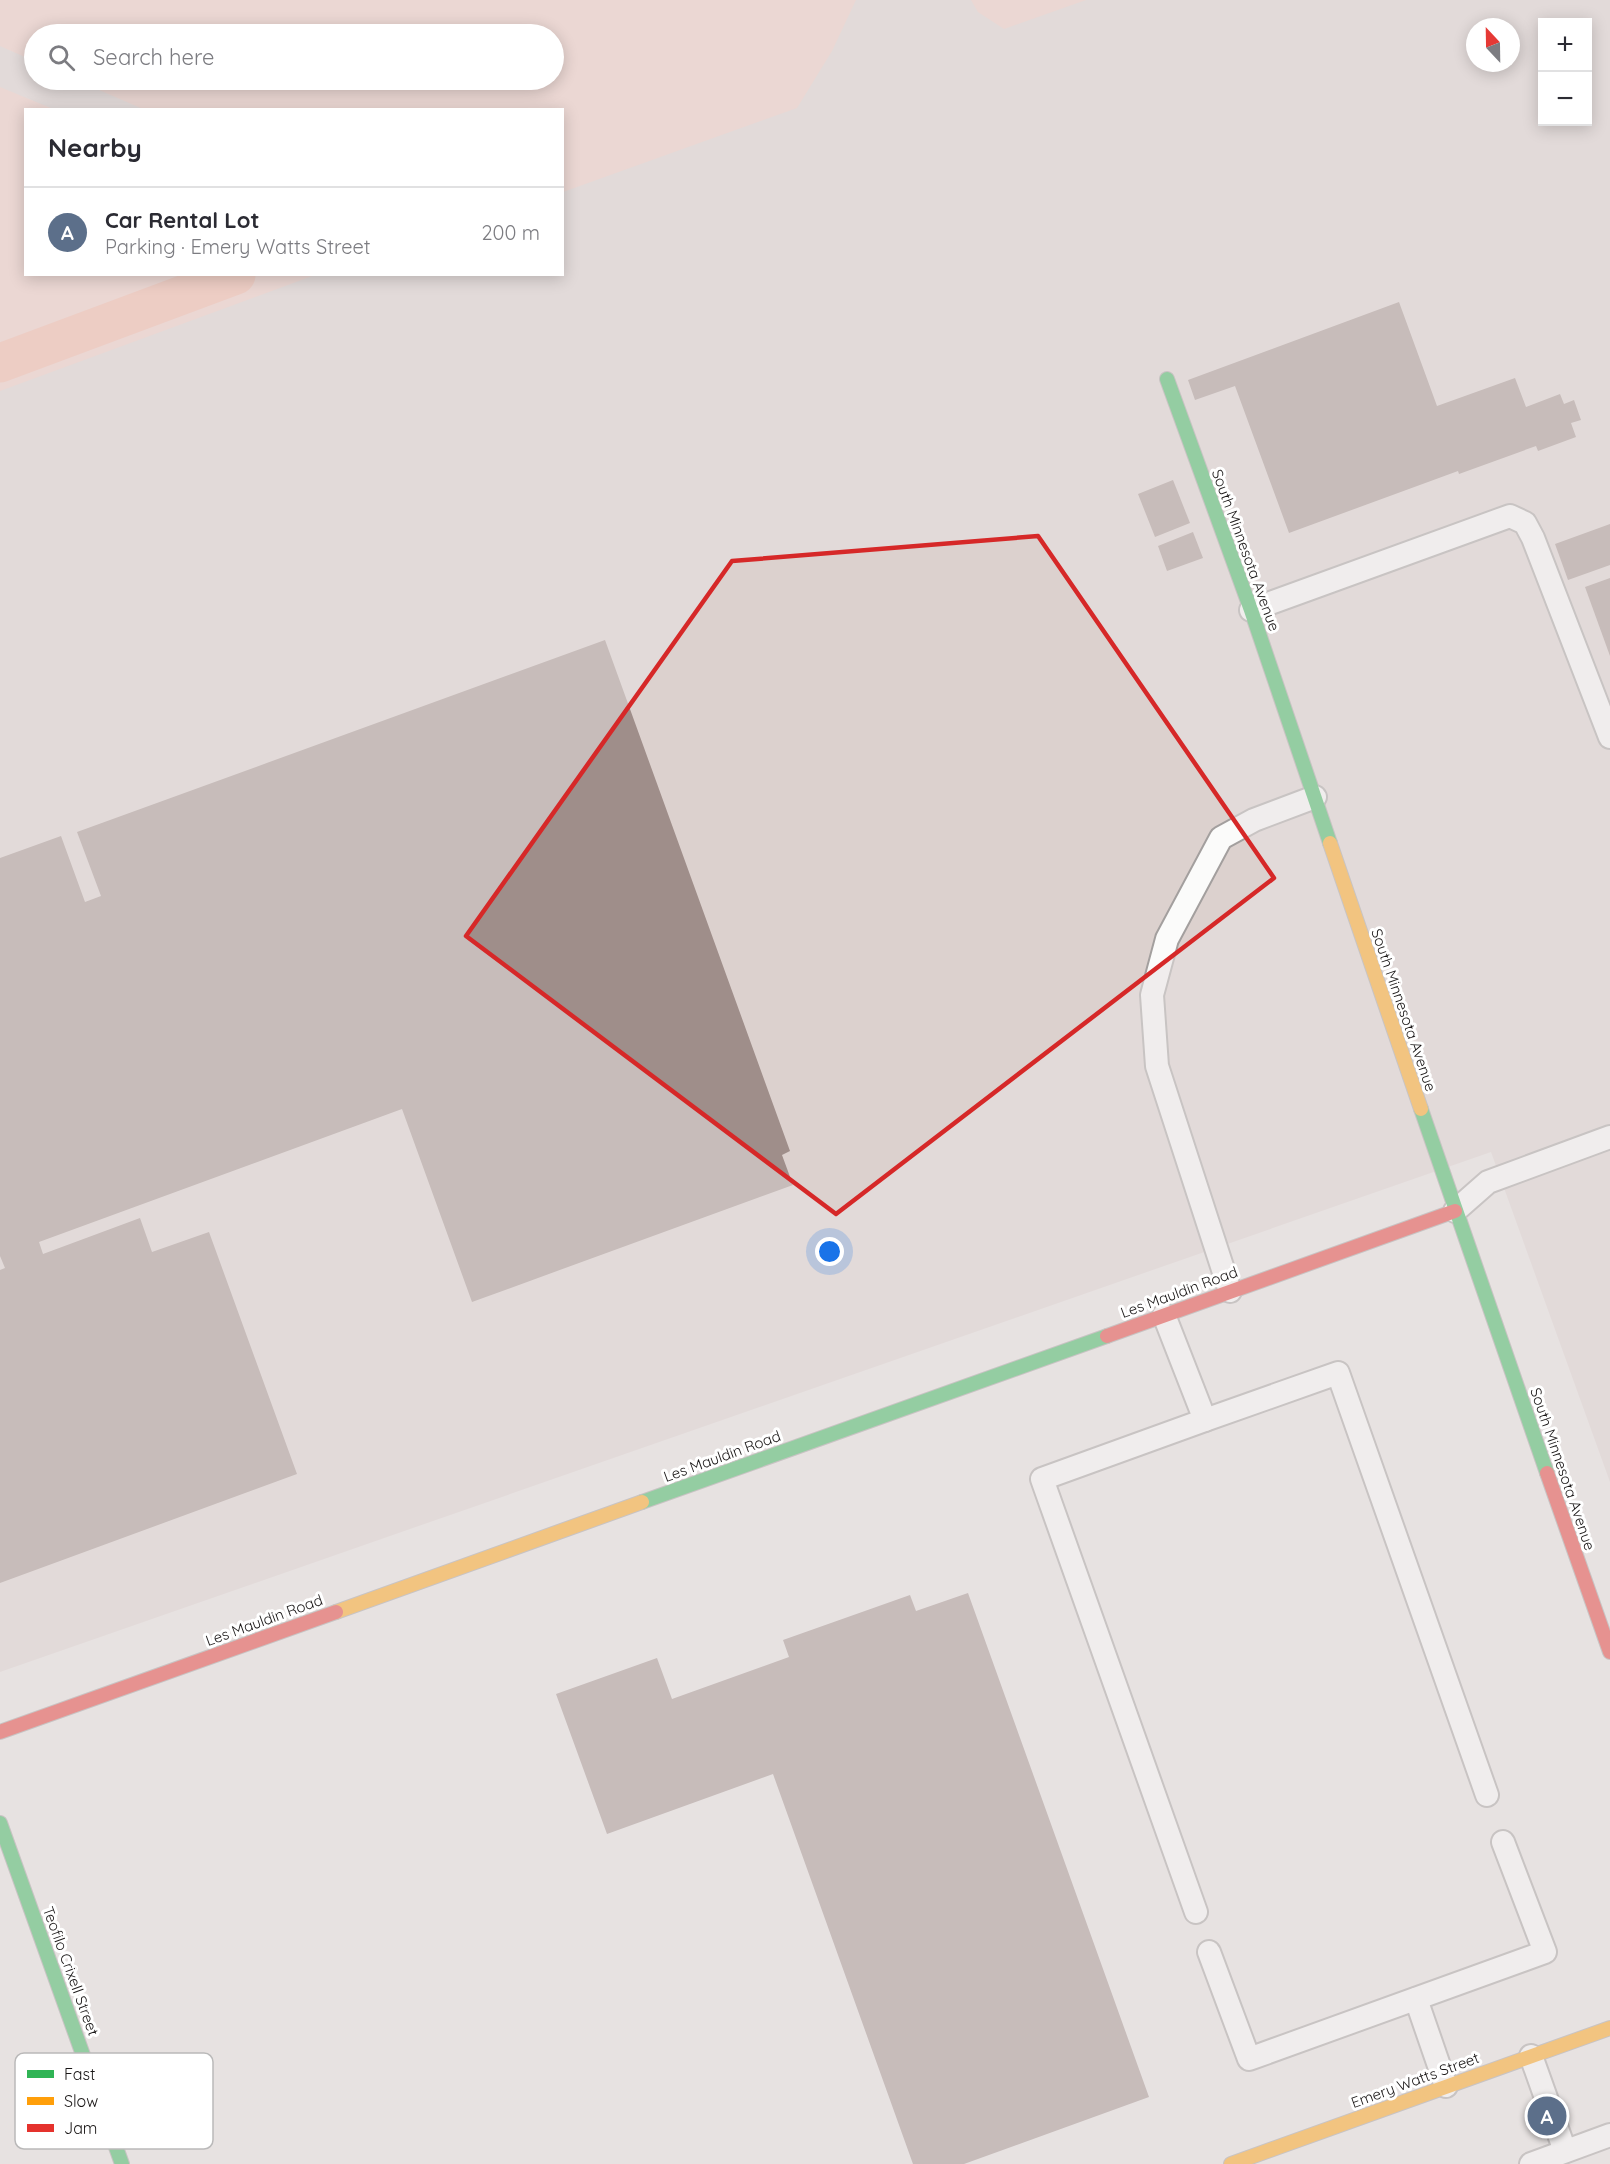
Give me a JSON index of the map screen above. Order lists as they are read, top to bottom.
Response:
{
  "streets": {
    "street": [
      "South Minnesota Avenue",
      "Les Mauldin Road",
      "Teofilo Crixell Street",
      "Emery Watts Street"
    ]
  },
  "crossings": [
    ["South Minnesota Avenue", "Les Mauldin Road"]
  ],
  "legend": ["Fast", "Slow", "Jam"],
  "north": "top",
  "page": {
    "map_buttons": ["+", "−"],
    "search": "Search here",
    "heading": "Nearby",
    "list": [
      {
        "mark": "A",
        "name": "Car Rental Lot",
        "note": "Parking · Emery Watts Street",
        "value": "200 m"
      }
    ],
    "pins": "A"
  }
}
